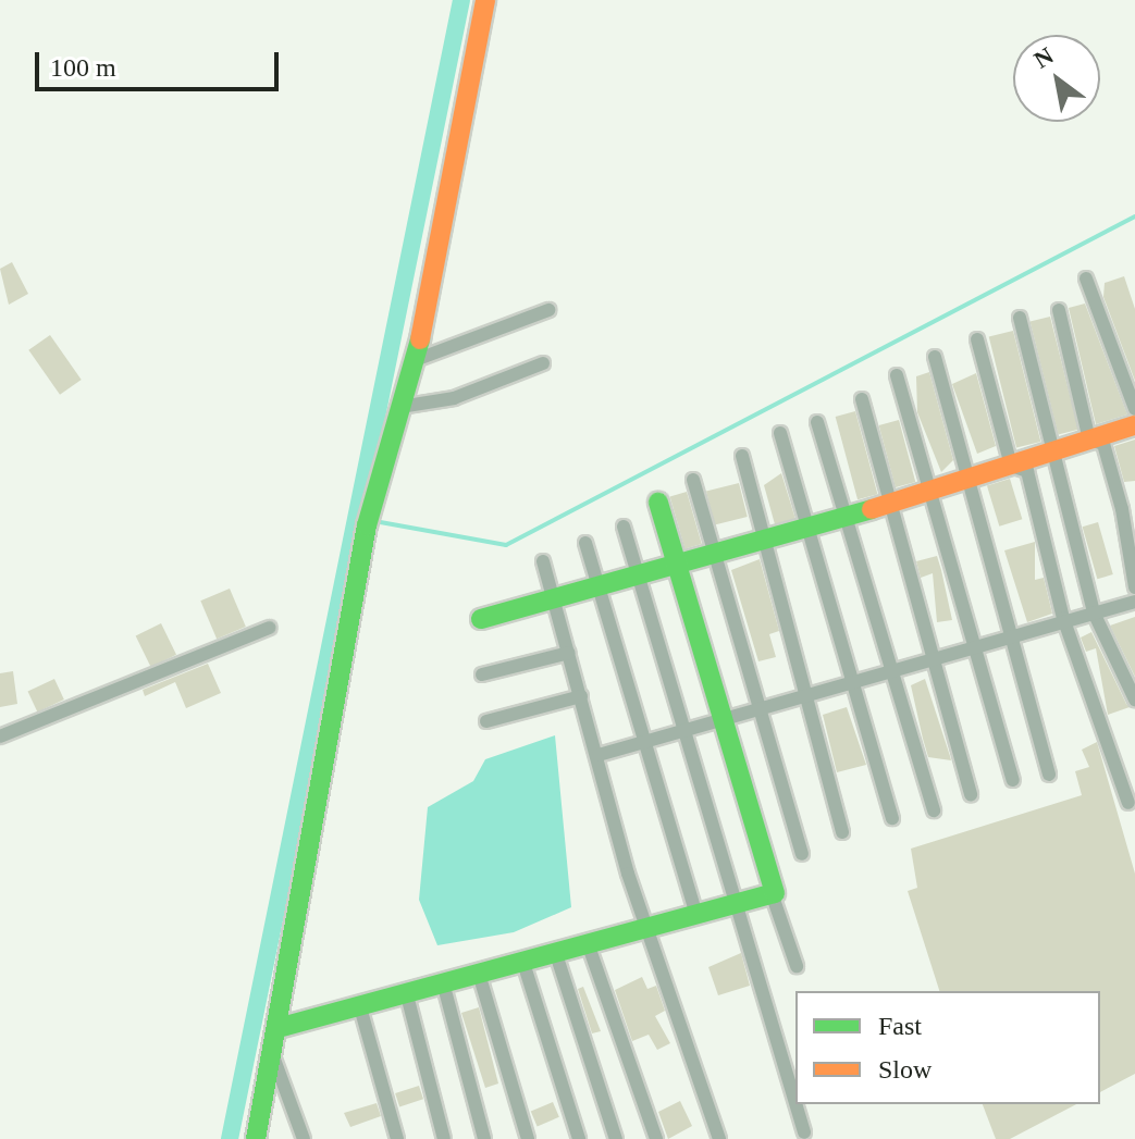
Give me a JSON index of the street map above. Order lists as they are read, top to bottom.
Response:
{
  "legend": ["Fast", "Slow"],
  "scale_bar": "100 m",
  "north": "top left"
}
